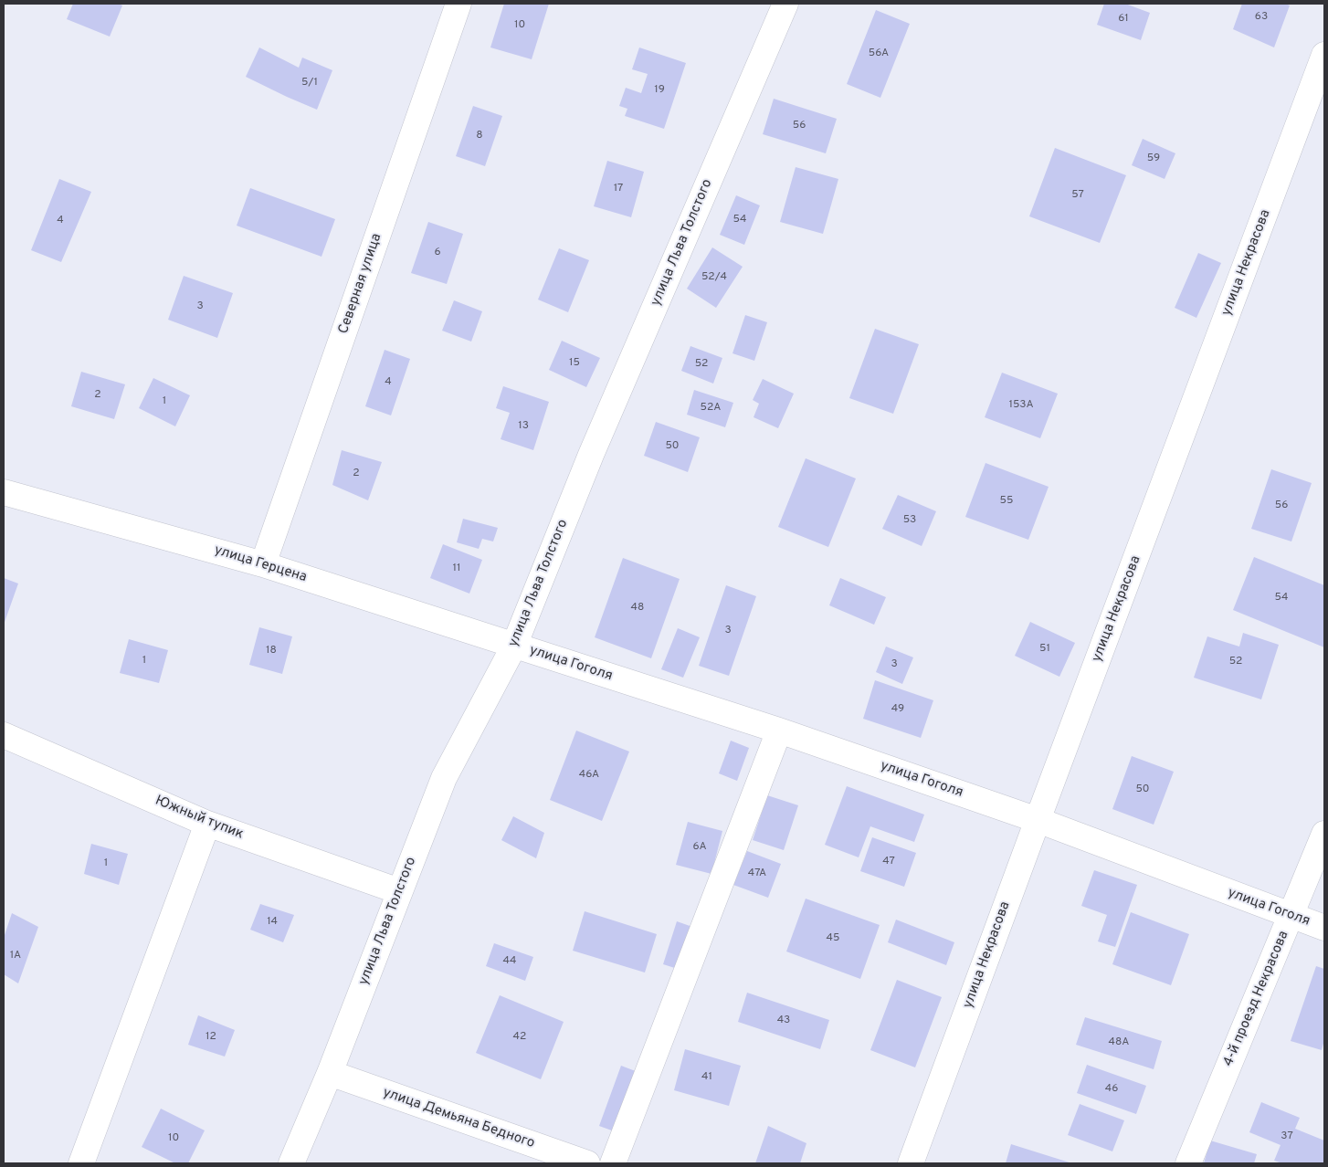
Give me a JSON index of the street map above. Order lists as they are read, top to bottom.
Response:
{
  "streets": {
    "street": [
      "улица Льва Толстого",
      "улица Некрасова",
      "Северная улица",
      "улица Герцена",
      "улица Гоголя",
      "Южный тупик",
      "4-й проезд Некрасова",
      "улица Демьяна Бедного"
    ]
  },
  "crossings": [
    ["улица Льва Толстого", "улица Герцена"],
    ["улица Льва Толстого", "улица Гоголя"],
    ["улица Льва Толстого", "Южный тупик"],
    ["улица Льва Толстого", "улица Демьяна Бедного"],
    ["улица Некрасова", "улица Гоголя"],
    ["Северная улица", "улица Герцена"],
    ["улица Герцена", "улица Гоголя"],
    ["улица Гоголя", "4-й проезд Некрасова"]
  ],
  "house_numbers": [
    "63",
    "61",
    "10",
    "56А",
    "5/1",
    "19",
    "56",
    "8",
    "59",
    "17",
    "57",
    "54",
    "4",
    "6",
    "52/4",
    "3",
    "15",
    "52",
    "4",
    "2",
    "1",
    "153А",
    "52А",
    "13",
    "50",
    "2",
    "55",
    "56",
    "53",
    "11",
    "54",
    "48",
    "3",
    "51",
    "18",
    "1",
    "52",
    "3",
    "49",
    "46А",
    "50",
    "6А",
    "47",
    "1",
    "47А",
    "14",
    "45",
    "1А",
    "44",
    "43",
    "12",
    "42",
    "48А",
    "41",
    "46",
    "37",
    "10"
  ]
}
